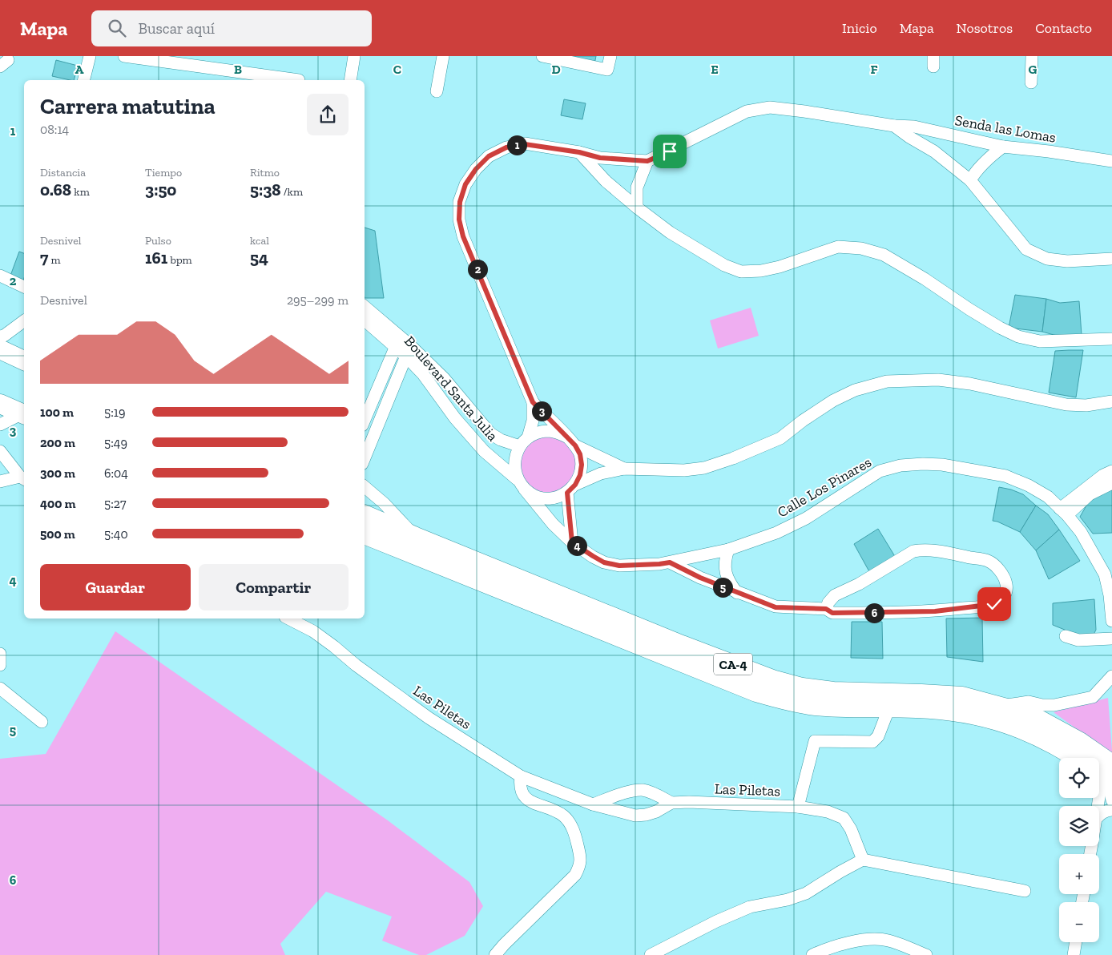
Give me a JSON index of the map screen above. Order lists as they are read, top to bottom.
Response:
{
  "streets": {
    "highway": ["CA-4"],
    "street": [
      "Senda las Lomas",
      "Boulevard Santa Julia",
      "Calle Los Pinares",
      "Las Piletas"
    ]
  },
  "crossings": [
    ["Boulevard Santa Julia", "Calle Los Pinares"]
  ],
  "page": {
    "header": "Mapa",
    "search": "Buscar aquí",
    "nav": [
      "Inicio",
      "Mapa",
      "Nosotros",
      "Contacto"
    ],
    "heading": ["Carrera matutina", "08:14"],
    "pins": [
      "1",
      "2",
      "3",
      "4",
      "5",
      "6"
    ],
    "stats": [
      ["Distancia", "0.68 km"],
      ["Tiempo", "3:50"],
      ["Ritmo", "5:38 /km"],
      ["Desnivel", "7 m"],
      ["Pulso", "161 bpm"],
      ["kcal", "54"]
    ],
    "chart": ["Desnivel", "295–299 m"],
    "list": [
      {
        "name": "100 m",
        "note": "5:19"
      },
      {
        "name": "200 m",
        "note": "5:49"
      },
      {
        "name": "300 m",
        "note": "6:04"
      },
      {
        "name": "400 m",
        "note": "5:27"
      },
      {
        "name": "500 m",
        "note": "5:40"
      }
    ],
    "buttons": ["Guardar", "Compartir"],
    "map_buttons": ["+", "−"]
  },
  "grid": {
    "columns": [
      "A",
      "B",
      "C",
      "D",
      "E",
      "F",
      "G"
    ],
    "rows": [
      "1",
      "2",
      "3",
      "4",
      "5",
      "6"
    ]
  }
}
